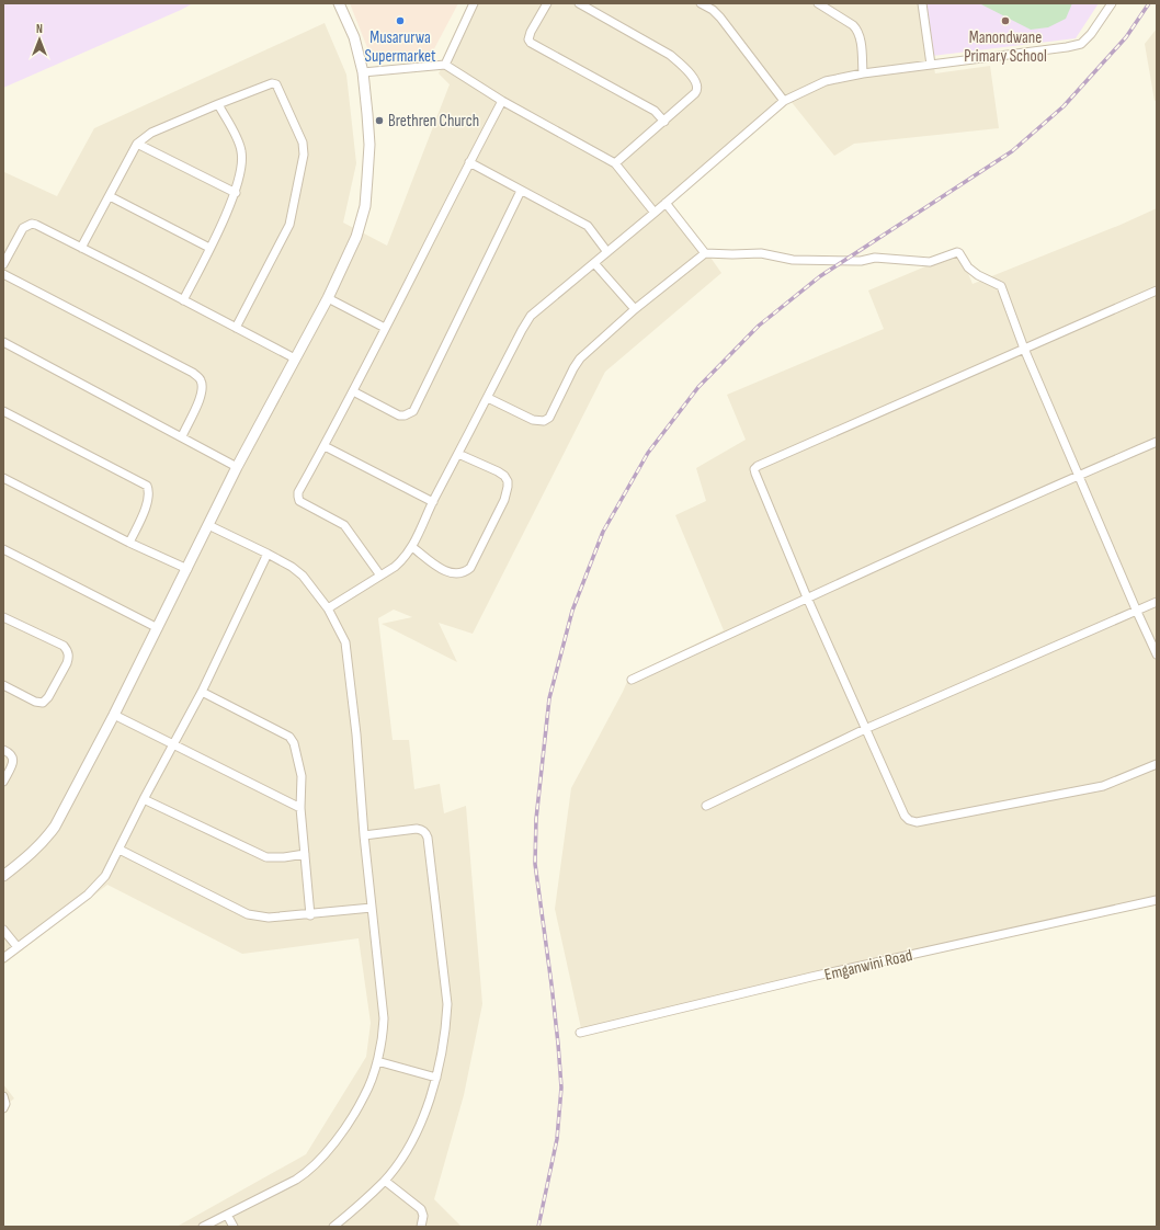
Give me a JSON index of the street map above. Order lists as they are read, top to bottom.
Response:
{
  "streets": {
    "street": ["Emganwini Road"]
  },
  "places": ["Musarurwa Supermarket", "Manondwane Primary School", "Brethren Church"],
  "north": "top"
}
